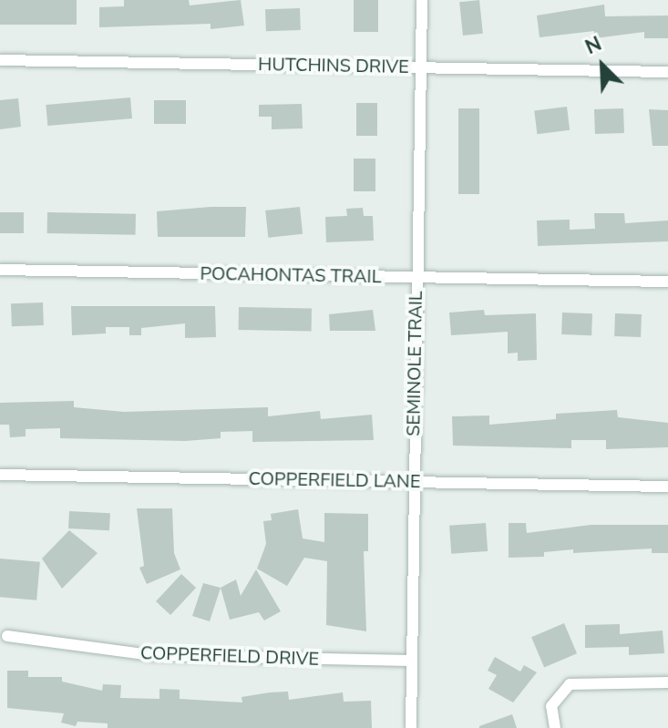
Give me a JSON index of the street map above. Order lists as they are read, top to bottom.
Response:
{
  "streets": {
    "street": [
      "HUTCHINS DRIVE",
      "POCAHONTAS TRAIL",
      "SEMINOLE TRAIL",
      "COPPERFIELD LANE",
      "COPPERFIELD DRIVE"
    ]
  },
  "crossings": [
    ["HUTCHINS DRIVE", "SEMINOLE TRAIL"],
    ["POCAHONTAS TRAIL", "SEMINOLE TRAIL"],
    ["SEMINOLE TRAIL", "COPPERFIELD LANE"],
    ["SEMINOLE TRAIL", "COPPERFIELD DRIVE"]
  ],
  "north": "top left"
}
